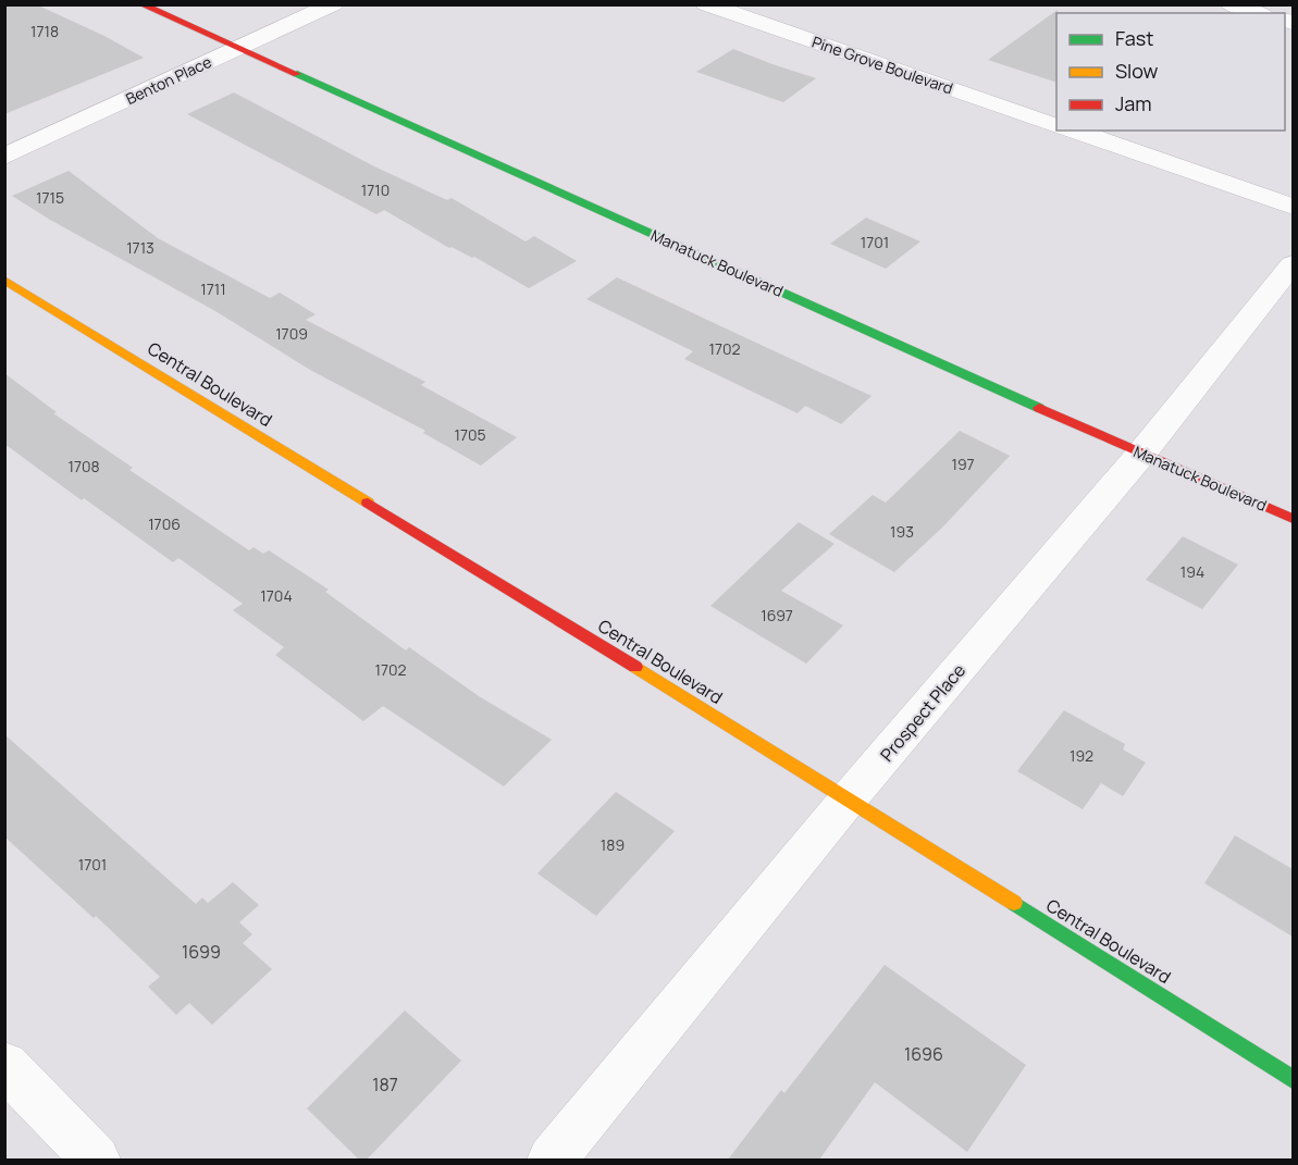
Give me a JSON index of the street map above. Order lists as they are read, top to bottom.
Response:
{
  "streets": {
    "street": [
      "Pine Grove Boulevard",
      "Benton Place",
      "Manatuck Boulevard",
      "Central Boulevard",
      "Prospect Place"
    ]
  },
  "crossings": [
    ["Benton Place", "Manatuck Boulevard"],
    ["Manatuck Boulevard", "Prospect Place"],
    ["Central Boulevard", "Prospect Place"]
  ],
  "house_numbers": [
    "1718",
    "1710",
    "1715",
    "1701",
    "1713",
    "1711",
    "1709",
    "1702",
    "1705",
    "197",
    "1708",
    "1706",
    "193",
    "194",
    "1704",
    "1697",
    "1702",
    "192",
    "189",
    "1701",
    "1699",
    "1696",
    "187"
  ],
  "legend": ["Fast", "Slow", "Jam"]
}
